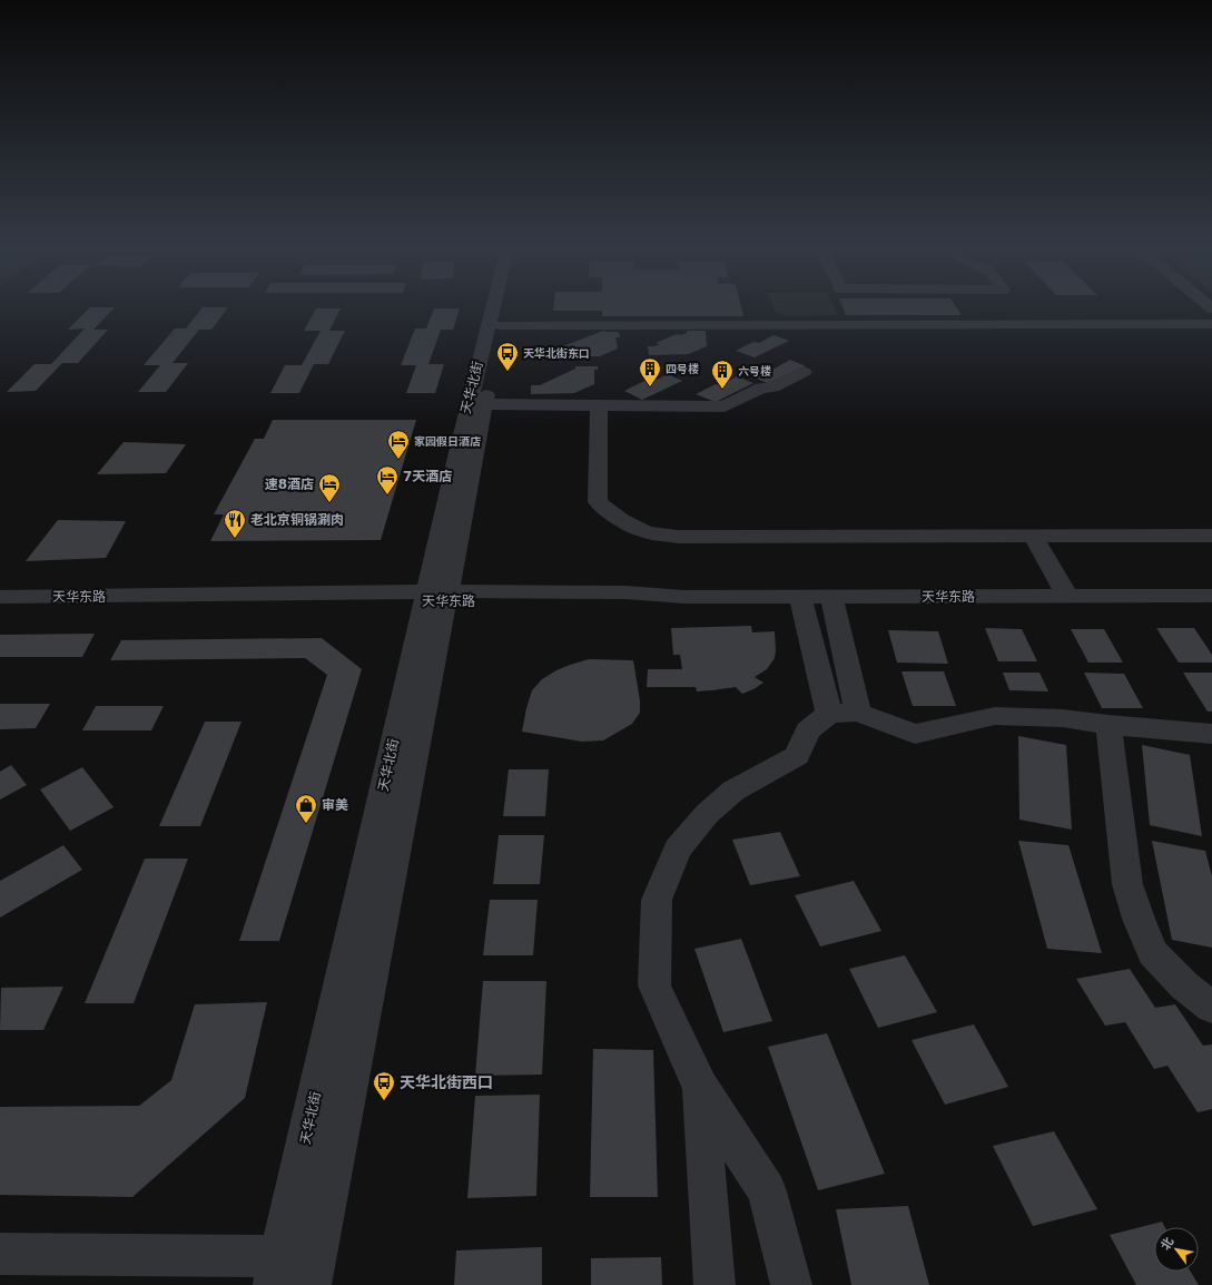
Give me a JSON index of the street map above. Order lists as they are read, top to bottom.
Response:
{
  "streets": {
    "street": ["天华北街", "天华东路"]
  },
  "crossings": [
    ["天华北街", "天华东路"]
  ],
  "places": {
    "bus stop": ["天华北街东口", "天华北街西口"],
    "building": ["四号楼", "六号楼"],
    "hotel": ["家园假日酒店", "7天酒店", "速8酒店"],
    "restaurant": ["老北京铜锅涮肉"],
    "shop": ["审美"]
  },
  "north": "top left"
}
